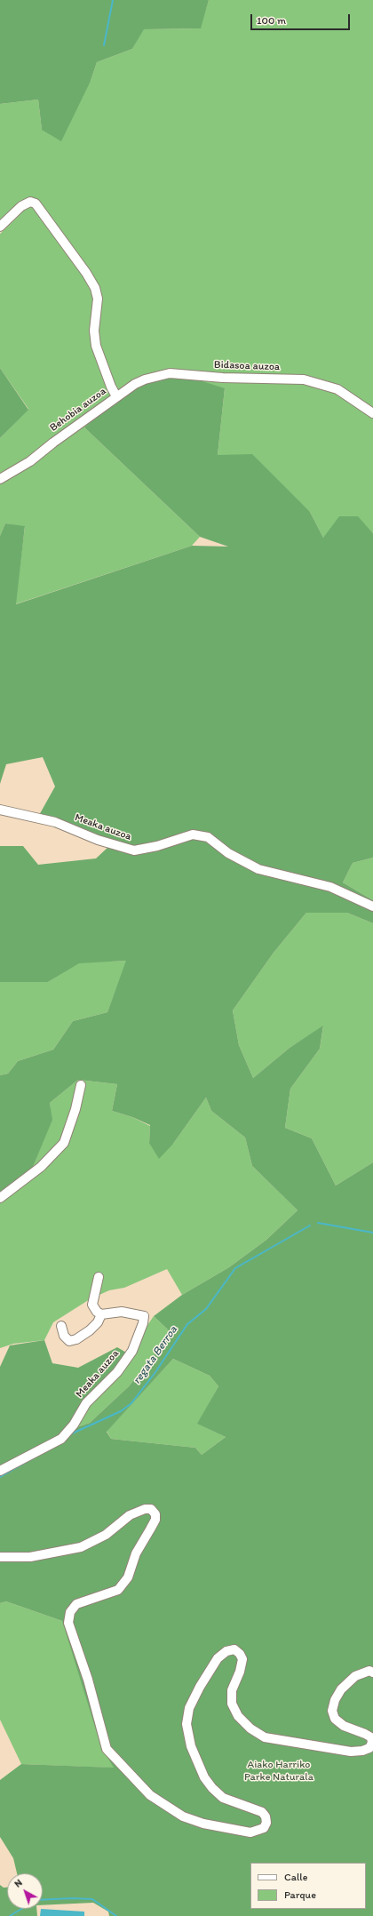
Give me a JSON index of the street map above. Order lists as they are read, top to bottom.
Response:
{
  "streets": {
    "street": ["Bidasoa auzoa", "Behobia auzoa", "Meaka auzoa"]
  },
  "crossings": [
    ["Bidasoa auzoa", "Behobia auzoa"]
  ],
  "water": ["regata Berroa"],
  "parks": ["Aiako Harriko Parke Naturala"],
  "legend": ["Calle", "Parque"],
  "scale_bar": "100 m",
  "north": "top left"
}
